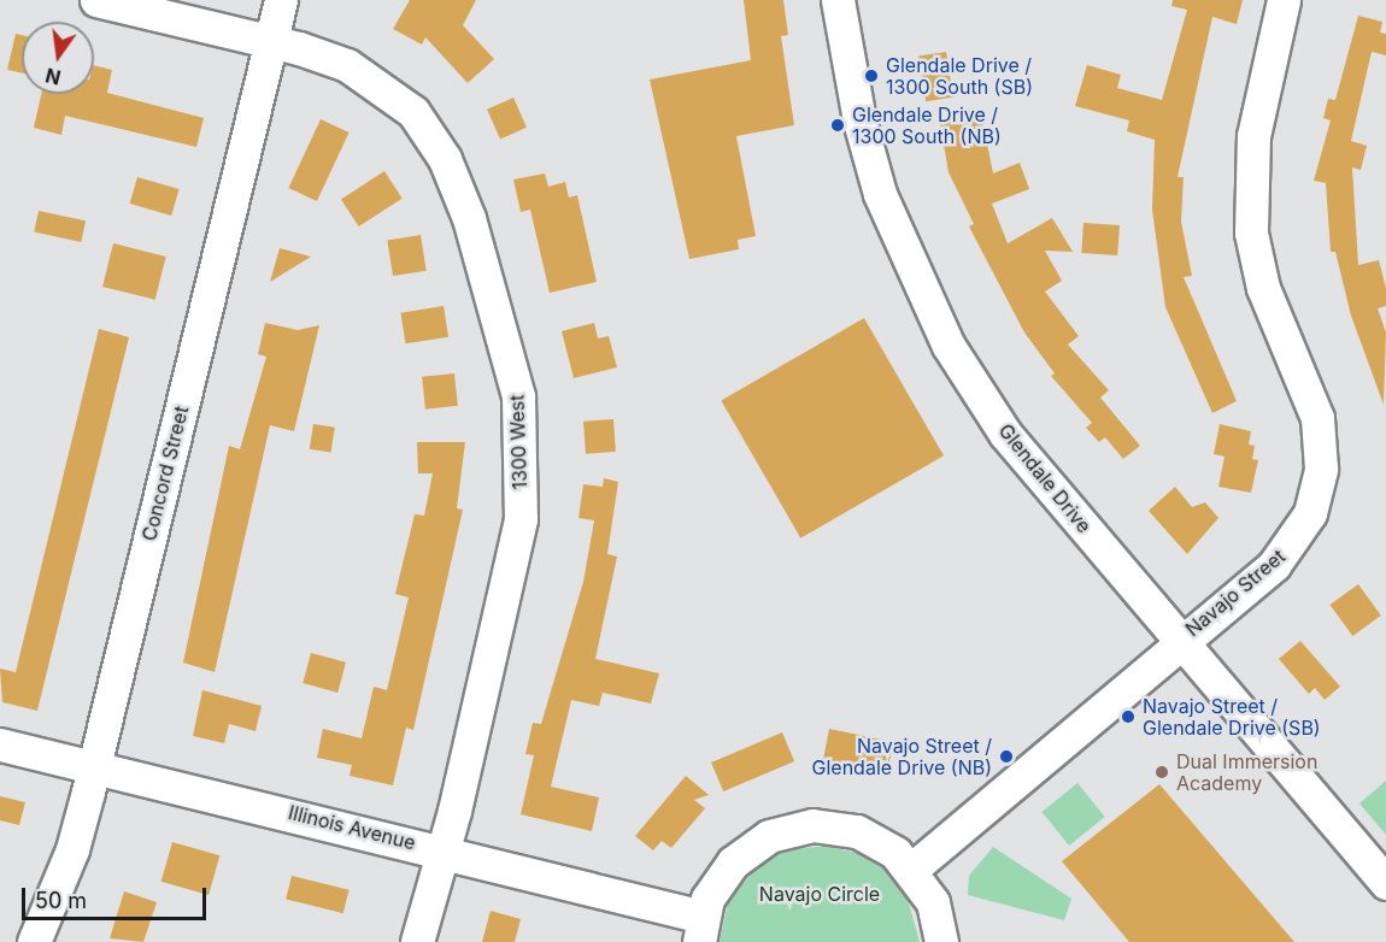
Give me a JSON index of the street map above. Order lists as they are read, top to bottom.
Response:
{
  "streets": {
    "street": [
      "1300 West",
      "Concord Street",
      "Glendale Drive",
      "Navajo Street",
      "Illinois Avenue"
    ]
  },
  "crossings": [
    ["1300 West", "Concord Street"],
    ["1300 West", "Illinois Avenue"],
    ["Concord Street", "Illinois Avenue"],
    ["Glendale Drive", "Navajo Street"]
  ],
  "parks": ["Navajo Circle"],
  "places": [
    "Glendale Drive / 1300 South (SB)",
    "Glendale Drive / 1300 South (NB)",
    "Navajo Street / Glendale Drive (SB)",
    "Navajo Street / Glendale Drive (NB)",
    "Dual Immersion Academy"
  ],
  "scale_bar": "50 m",
  "north": "bottom"
}
